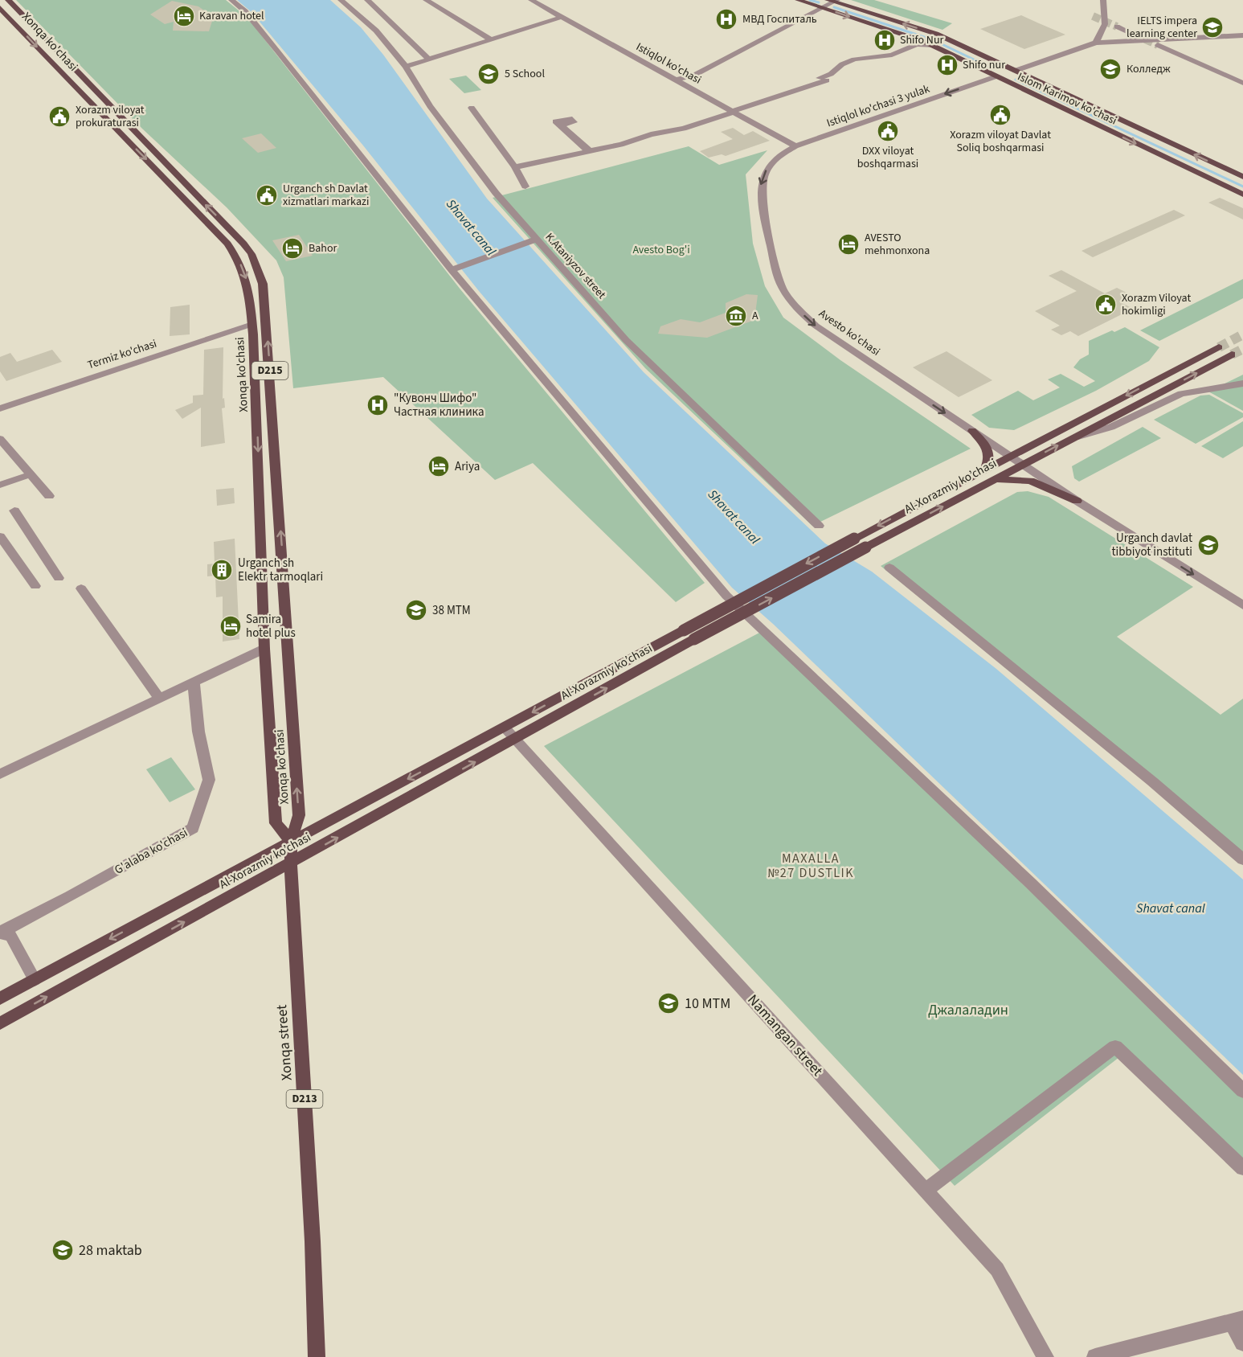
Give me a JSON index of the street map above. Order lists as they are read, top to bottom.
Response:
{
  "streets": {
    "main road": [
      "Xonqa ko'chasi",
      "Islom Karimov ko'chasi",
      "D215",
      "Al-Xorazmiy ko’chasi",
      "Xonqa street",
      "D213"
    ],
    "street": [
      "Istiqlol ko'chasi",
      "Istiqlol ko'chasi 3 yulak",
      "K.Ataniyzov street",
      "Avesto ko'chasi",
      "Termiz ko'chasi",
      "G'alaba ko'chasi",
      "Namangan street"
    ]
  },
  "crossings": [
    ["Xonqa ko'chasi", "Termiz ko'chasi"],
    ["Xonqa ko'chasi", "Al-Xorazmiy ko’chasi"],
    ["Xonqa ko'chasi", "Xonqa street"],
    ["Istiqlol ko'chasi", "Istiqlol ko'chasi 3 yulak"],
    ["Istiqlol ko'chasi", "Avesto ko'chasi"],
    ["Islom Karimov ko'chasi", "Istiqlol ko'chasi 3 yulak"],
    ["Istiqlol ko'chasi 3 yulak", "Avesto ko'chasi"],
    ["Avesto ko'chasi", "Al-Xorazmiy ko’chasi"],
    ["Al-Xorazmiy ko’chasi", "G'alaba ko'chasi"],
    ["Al-Xorazmiy ko’chasi", "Namangan street"],
    ["Al-Xorazmiy ko’chasi", "Xonqa street"]
  ],
  "one_way": ["Avesto ko'chasi"],
  "districts": ["MAXALLA №27 DUSTLIK"],
  "water": ["Shavat canal"],
  "parks": ["Avesto Bog'i", "Джалаладин"],
  "places": {
    "hotel": [
      "Karavan hotel",
      "AVESTO mehmonxona",
      "Bahor",
      "Ariya",
      "Samira hotel plus"
    ],
    "hospital": [
      "МВД Госпиталь",
      "Shifo Nur",
      "Shifo nur",
      "\"Кувонч Шифо\" Частная клиника"
    ],
    "school or university": [
      "IELTS impera learning center",
      "Колледж",
      "5 School",
      "Urganch davlat tibbiyot instituti",
      "38 MTM",
      "10 MTM",
      "28 maktab"
    ],
    "public building": [
      "Xorazm viloyat Davlat Soliq boshqarmasi",
      "Xorazm viloyat prokuraturasi",
      "DXX viloyat boshqarmasi",
      "Urganch sh Davlat xizmatlari markazi",
      "Xorazm Viloyat hokimligi"
    ],
    "museum": ["A"],
    "building": ["Urganch sh Elektr tarmoqlari"]
  }
}
